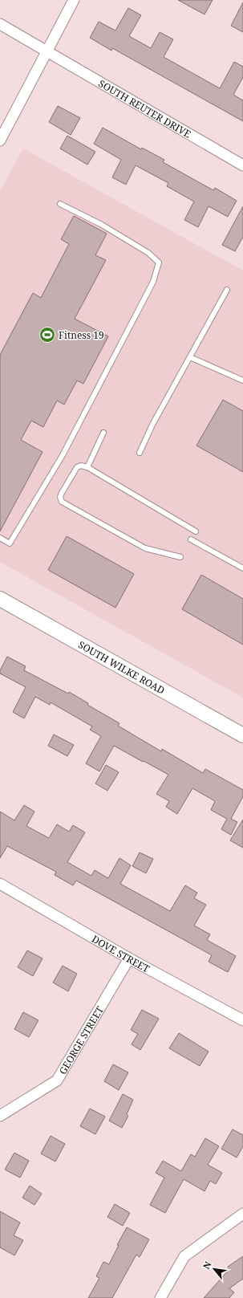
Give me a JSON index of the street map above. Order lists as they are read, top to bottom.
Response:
{
  "streets": {
    "main road": ["SOUTH WILKE ROAD"],
    "street": ["SOUTH REUTER DRIVE", "DOVE STREET", "GEORGE STREET"]
  },
  "crossings": [
    ["DOVE STREET", "GEORGE STREET"]
  ],
  "places": {
    "sports": ["Fitness 19"]
  },
  "north": "top left"
}
